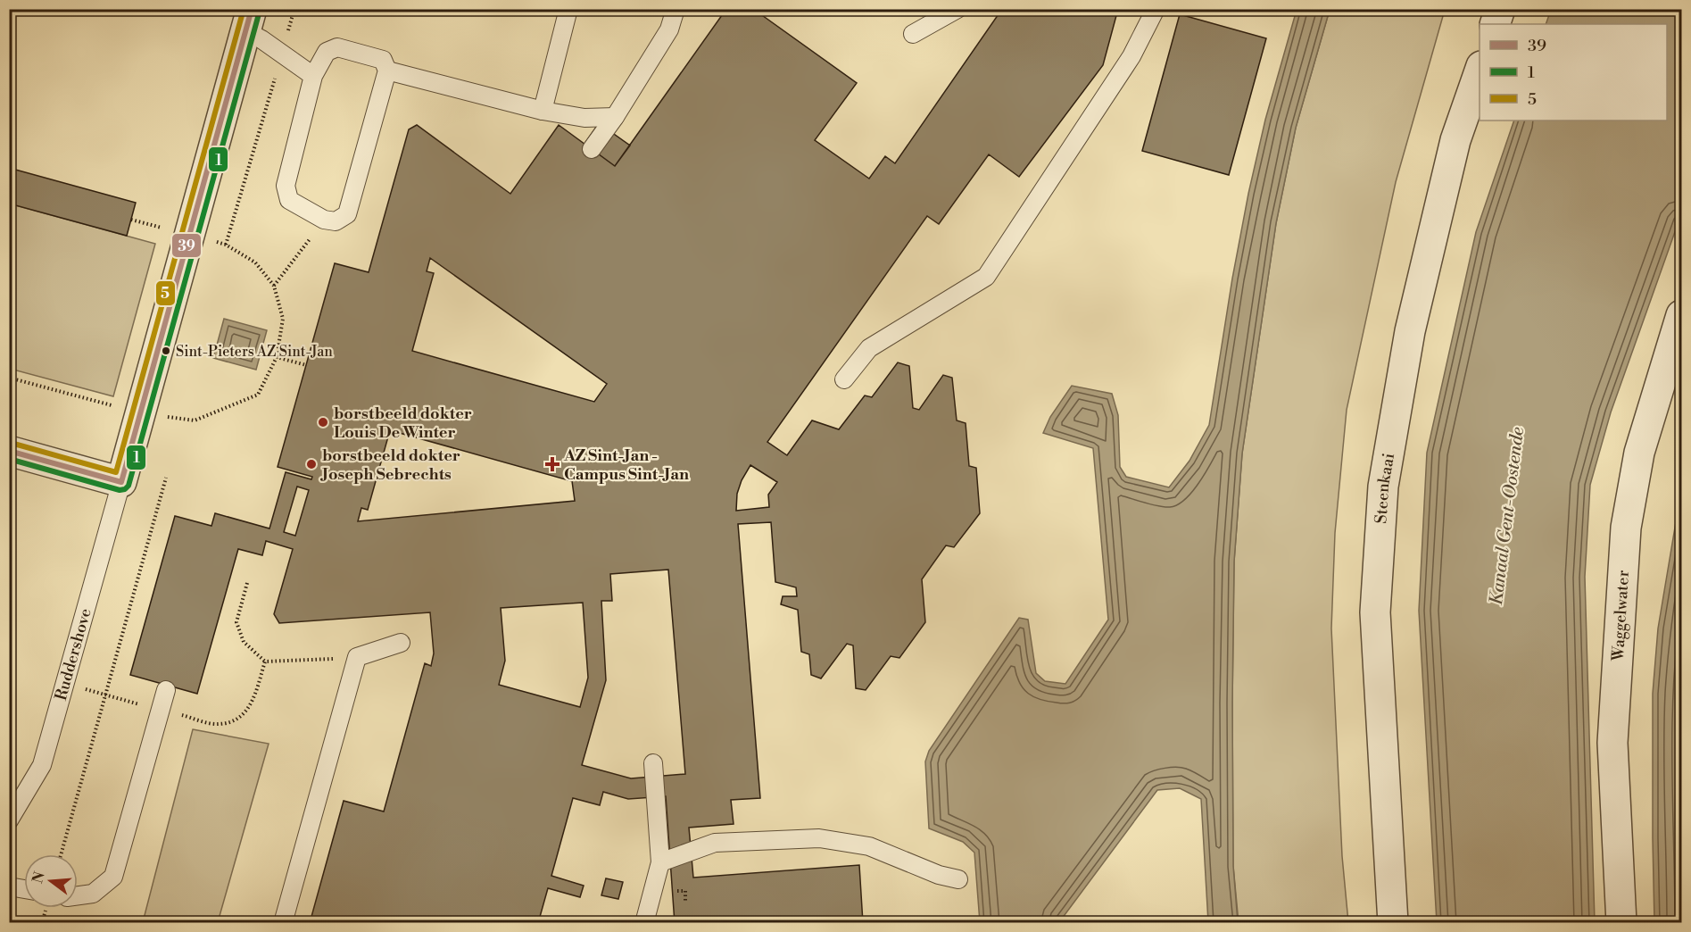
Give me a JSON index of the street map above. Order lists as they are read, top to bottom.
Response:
{
  "streets": {
    "street": ["Steenkaai", "Waggelwater", "Ruddershove"]
  },
  "water": ["Kanaal Gent-Oostende"],
  "places": {
    "other": ["Sint-Pieters AZ Sint-Jan", "borstbeeld dokter Louis De Winter", "borstbeeld dokter Joseph Sebrechts"],
    "health": ["AZ Sint-Jan - Campus Sint-Jan"]
  },
  "lines": ["transit line 39", "transit line 5", "transit line 1"],
  "legend": ["39", "1", "5"],
  "north": "left"
}
